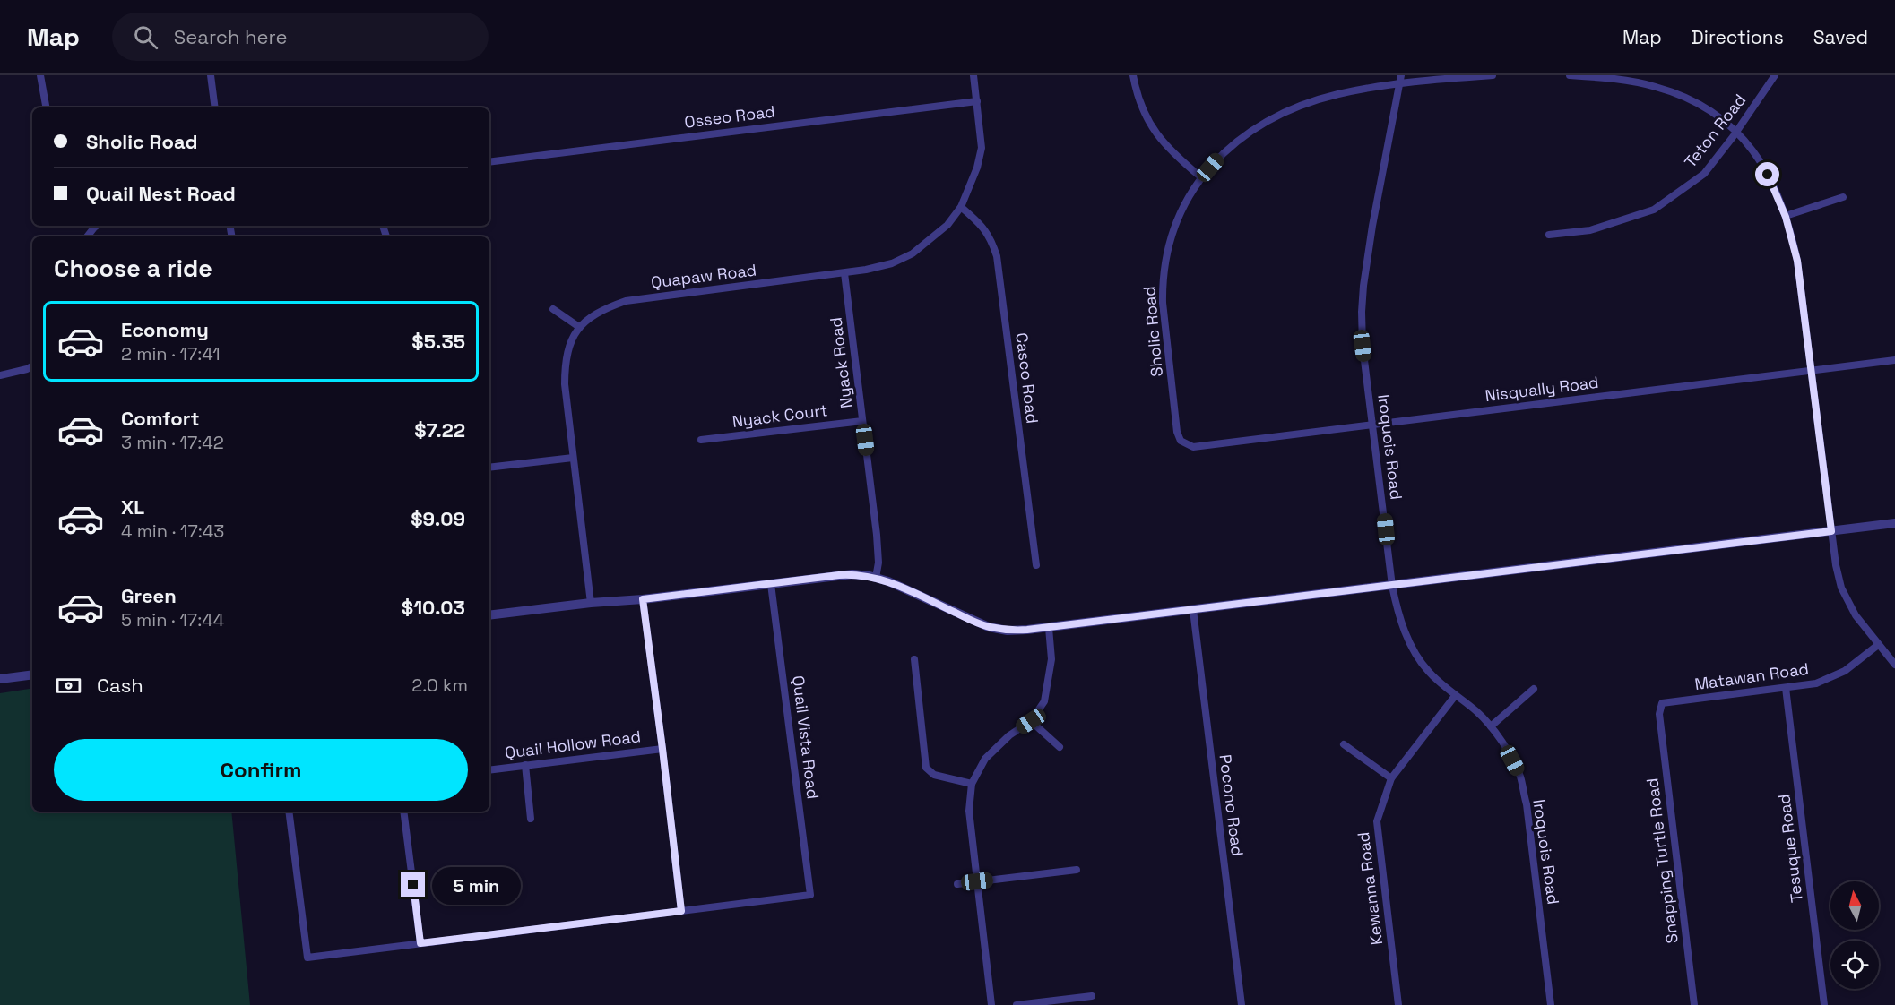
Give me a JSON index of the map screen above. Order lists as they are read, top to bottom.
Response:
{
  "streets": {
    "street": [
      "Osseo Road",
      "Teton Road",
      "Quapaw Road",
      "Sholic Road",
      "Nyack Road",
      "Casco Road",
      "Nisqually Road",
      "Nyack Court",
      "Iroquois Road",
      "Matawan Road",
      "Quail Vista Road",
      "Quail Hollow Road",
      "Pocono Road",
      "Tesuque Road",
      "Snapping Turtle Road",
      "Kewanna Road"
    ]
  },
  "crossings": [
    ["Osseo Road", "Quapaw Road"],
    ["Quapaw Road", "Nyack Road"],
    ["Quapaw Road", "Casco Road"],
    ["Sholic Road", "Nisqually Road"],
    ["Sholic Road", "Iroquois Road"],
    ["Nyack Road", "Nyack Court"],
    ["Nisqually Road", "Iroquois Road"],
    ["Iroquois Road", "Kewanna Road"],
    ["Matawan Road", "Tesuque Road"],
    ["Matawan Road", "Snapping Turtle Road"]
  ],
  "north": "top",
  "page": {
    "header": "Map",
    "search": "Search here",
    "nav": ["Map", "Directions", "Saved"],
    "banner": ["Sholic Road", "Quail Nest Road"],
    "heading": "Choose a ride",
    "list": [
      {
        "name": "Economy",
        "note": "2 min · 17:41",
        "value": "$5.35"
      },
      {
        "name": "Comfort",
        "note": "3 min · 17:42",
        "value": "$7.22"
      },
      {
        "name": "XL",
        "note": "4 min · 17:43",
        "value": "$9.09"
      },
      {
        "name": "Green",
        "note": "5 min · 17:44",
        "value": "$10.03"
      }
    ],
    "pay": ["Cash", "2.0 km"],
    "buttons": "Confirm",
    "bubble": "5 min"
  }
}
